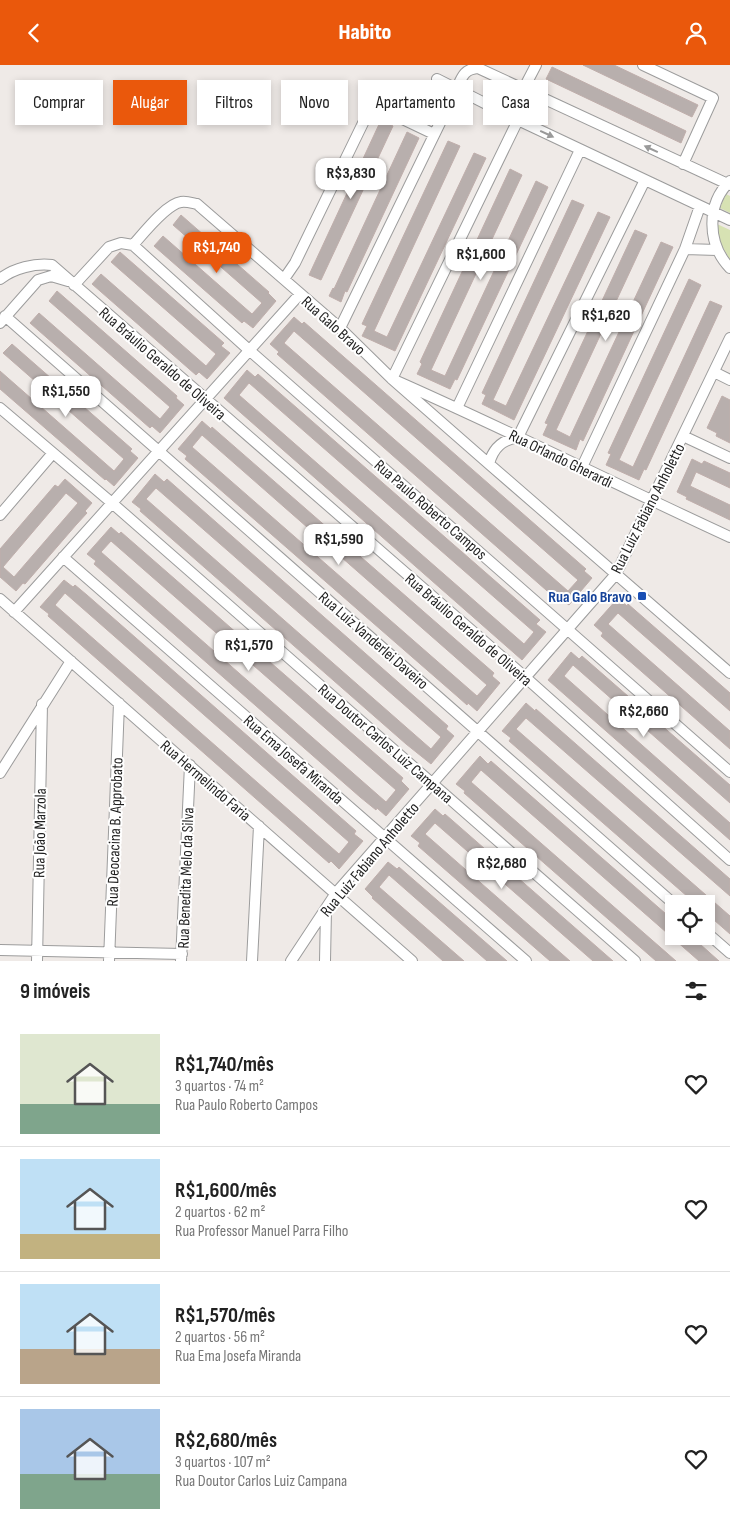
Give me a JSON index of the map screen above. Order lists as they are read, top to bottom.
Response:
{
  "streets": {
    "street": [
      "Rua Galo Bravo",
      "Rua Bráulio Geraldo de Oliveira",
      "Rua Orlando Gherardi",
      "Rua Luiz Fabiano Anholetto",
      "Rua Paulo Roberto Campos",
      "Rua Luiz Vanderlei Daveiro",
      "Rua Doutor Carlos Luiz Campana",
      "Rua Ema Josefa Miranda",
      "Rua Hermelindo Faria",
      "Rua Deocacina B. Approbato",
      "Rua João Marzola",
      "Rua Benedita Melo da Silva"
    ]
  },
  "crossings": [
    ["Rua Galo Bravo", "Rua Orlando Gherardi"],
    ["Rua Galo Bravo", "Rua Luiz Fabiano Anholetto"],
    ["Rua Galo Bravo", "Rua Paulo Roberto Campos"],
    ["Rua Bráulio Geraldo de Oliveira", "Rua Luiz Fabiano Anholetto"],
    ["Rua Orlando Gherardi", "Rua Luiz Fabiano Anholetto"],
    ["Rua Luiz Fabiano Anholetto", "Rua Paulo Roberto Campos"],
    ["Rua Luiz Fabiano Anholetto", "Rua Luiz Vanderlei Daveiro"],
    ["Rua Luiz Fabiano Anholetto", "Rua Doutor Carlos Luiz Campana"],
    ["Rua Luiz Fabiano Anholetto", "Rua Ema Josefa Miranda"],
    ["Rua Luiz Fabiano Anholetto", "Rua Hermelindo Faria"],
    ["Rua Hermelindo Faria", "Rua Deocacina B. Approbato"],
    ["Rua Hermelindo Faria", "Rua Benedita Melo da Silva"]
  ],
  "places": {
    "transit": ["Rua Galo Bravo"]
  },
  "page": {
    "header": "Habito",
    "chip": [
      "Comprar",
      "Alugar",
      "Filtros",
      "Novo",
      "Apartamento",
      "Casa"
    ],
    "price": [
      "R$3,830",
      "R$1,740",
      "R$1,600",
      "R$1,620",
      "R$1,550",
      "R$1,590",
      "R$1,570",
      "R$2,660",
      "R$2,680"
    ],
    "heading": "9 imóveis",
    "list": [
      {
        "name": "R$1,740/mês",
        "note": "3 quartos · 74 m² · Rua Paulo Roberto Campos"
      },
      {
        "name": "R$1,600/mês",
        "note": "2 quartos · 62 m² · Rua Professor Manuel Parra Filho"
      },
      {
        "name": "R$1,570/mês",
        "note": "2 quartos · 56 m² · Rua Ema Josefa Miranda"
      },
      {
        "name": "R$2,680/mês",
        "note": "3 quartos · 107 m² · Rua Doutor Carlos Luiz Campana"
      }
    ]
  }
}
